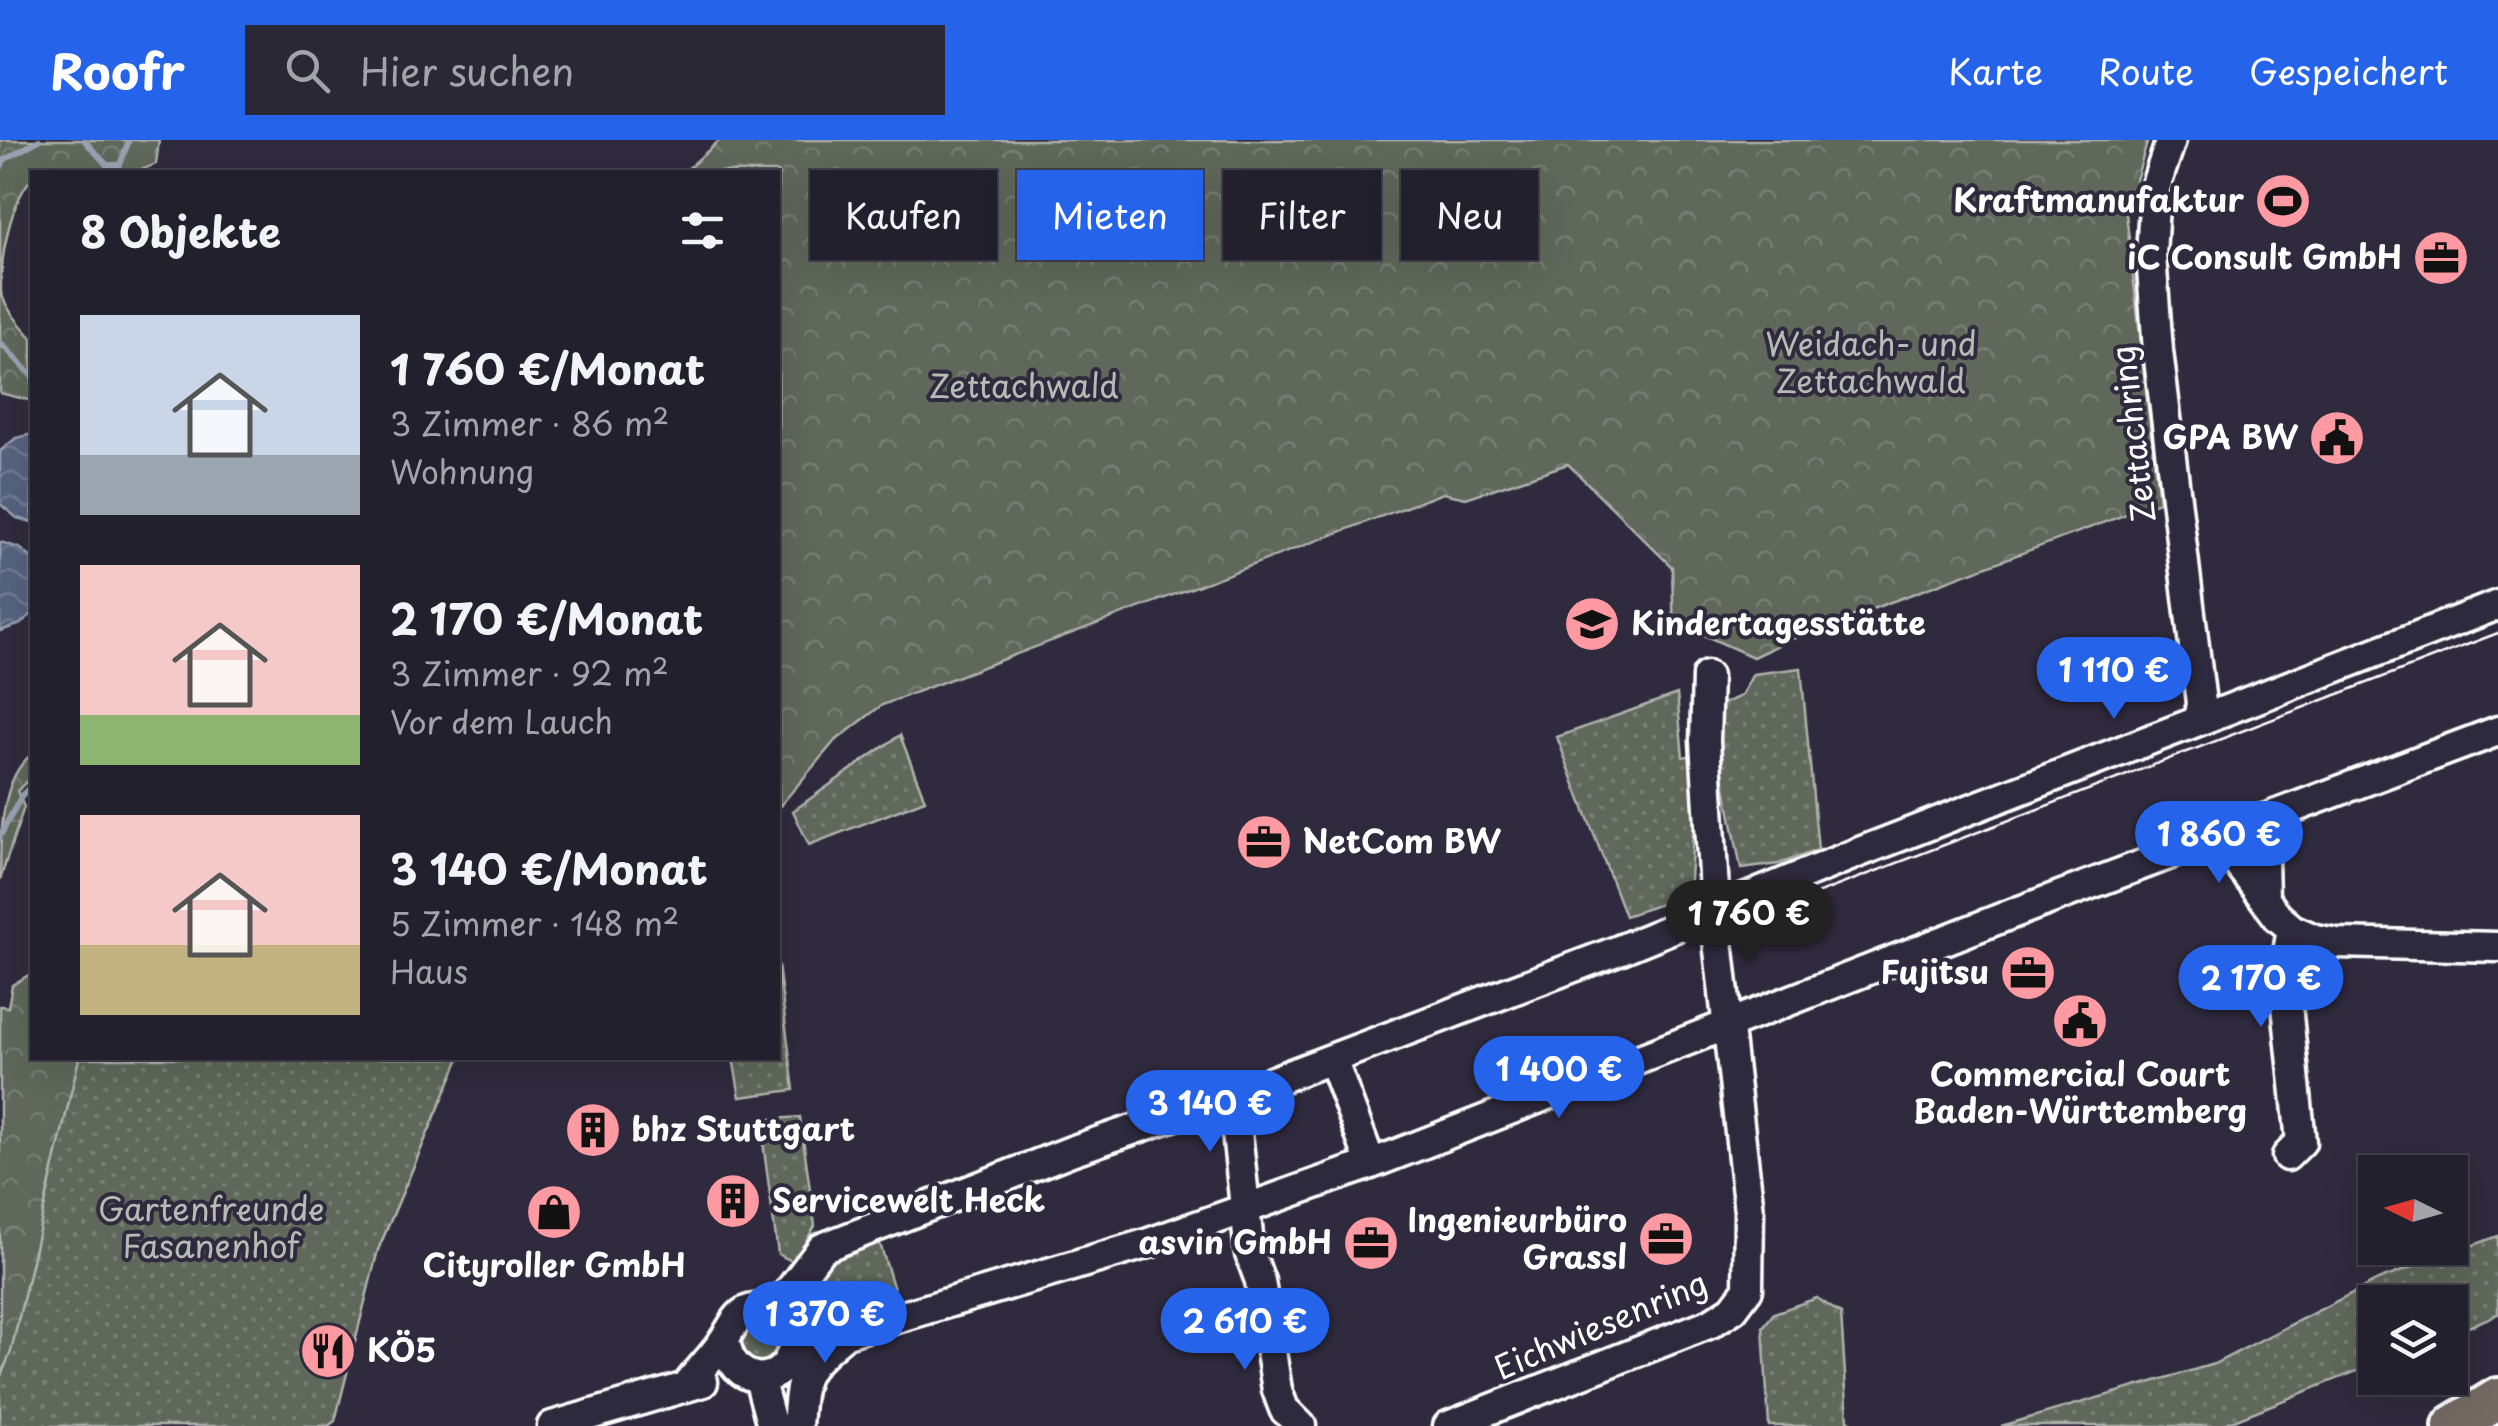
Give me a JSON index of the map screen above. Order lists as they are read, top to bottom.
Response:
{
  "streets": {
    "street": ["Zettachring", "Eichwiesenring"]
  },
  "parks": ["Weidach- und Zettachwald", "Zettachwald", "Gartenfreunde Fasanenhof"],
  "places": {
    "sports": ["Kraftmanufaktur"],
    "office": [
      "iC Consult GmbH",
      "NetCom BW",
      "Fujitsu",
      "Ingenieurbüro Grassl",
      "asvin GmbH"
    ],
    "public building": ["GPA BW", "Commercial Court Baden-Württemberg"],
    "school or university": ["Kindertagesstätte"],
    "building": ["bhz Stuttgart", "Servicewelt Heck"],
    "shop": ["Cityroller GmbH"],
    "restaurant": ["KÖ5"]
  },
  "north": "left",
  "page": {
    "header": "Roofr",
    "search": "Hier suchen",
    "nav": ["Karte", "Route", "Gespeichert"],
    "chip": [
      "Kaufen",
      "Mieten",
      "Filter",
      "Neu"
    ],
    "heading": "8 Objekte",
    "list": [
      {
        "name": "1 760 €/Monat",
        "note": "3 Zimmer · 86 m² · Wohnung"
      },
      {
        "name": "2 170 €/Monat",
        "note": "3 Zimmer · 92 m² · Vor dem Lauch"
      },
      {
        "name": "3 140 €/Monat",
        "note": "5 Zimmer · 148 m² · Haus"
      }
    ],
    "price": [
      "1 110 €",
      "1 860 €",
      "1 760 €",
      "2 170 €",
      "1 400 €",
      "3 140 €",
      "1 370 €",
      "2 610 €"
    ]
  }
}
